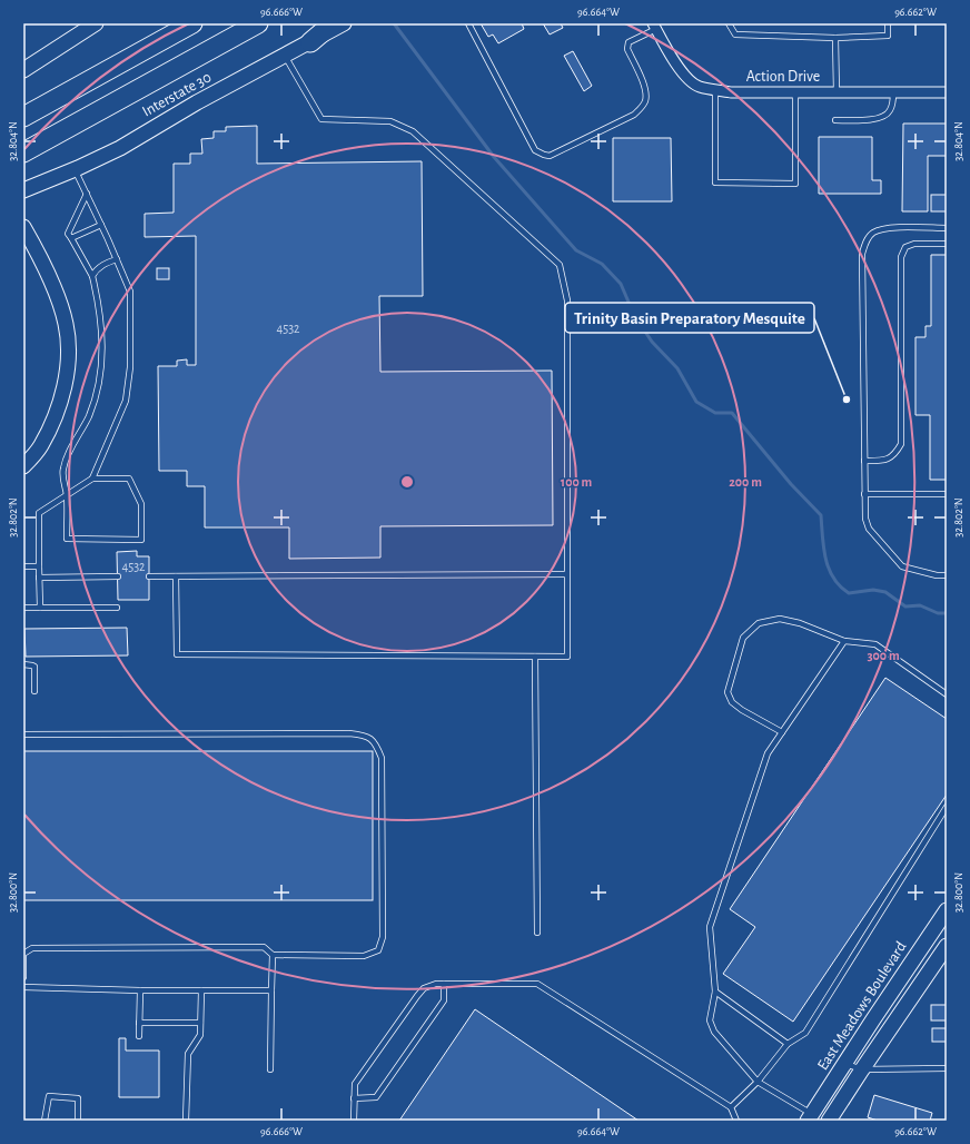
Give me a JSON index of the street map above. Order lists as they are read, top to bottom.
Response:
{
  "streets": {
    "main road": ["Interstate 30", "East Meadows Boulevard"],
    "street": ["Action Drive"]
  },
  "places": ["Trinity Basin Preparatory Mesquite"],
  "house_numbers": ["4532", "4532"],
  "coordinates": [
    "96.666°W",
    "96.664°W",
    "96.662°W",
    "32.804°N",
    "32.802°N",
    "32.800°N"
  ],
  "rings": ["100 m", "200 m", "300 m"]
}
